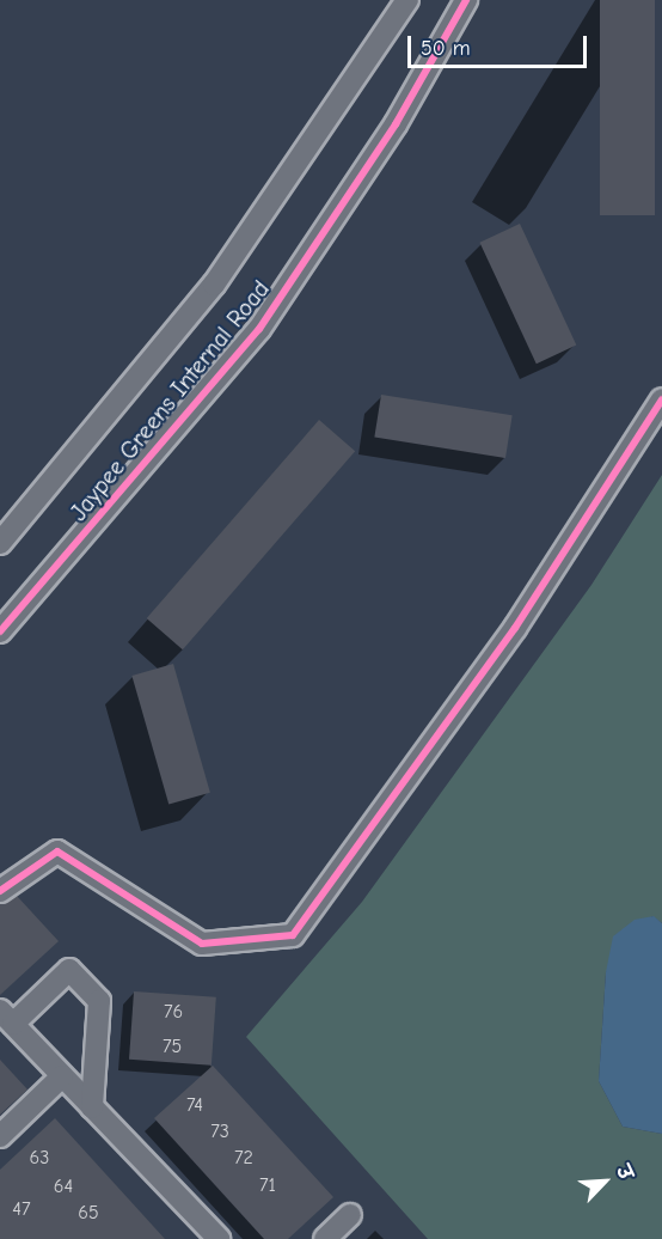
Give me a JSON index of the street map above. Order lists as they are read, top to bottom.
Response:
{
  "streets": {
    "street": ["Jaypee Greens Internal Road"]
  },
  "house_numbers": [
    "76",
    "75",
    "74",
    "73",
    "63",
    "72",
    "71",
    "64",
    "47",
    "65"
  ],
  "scale_bar": "50 m",
  "north": "top right"
}
